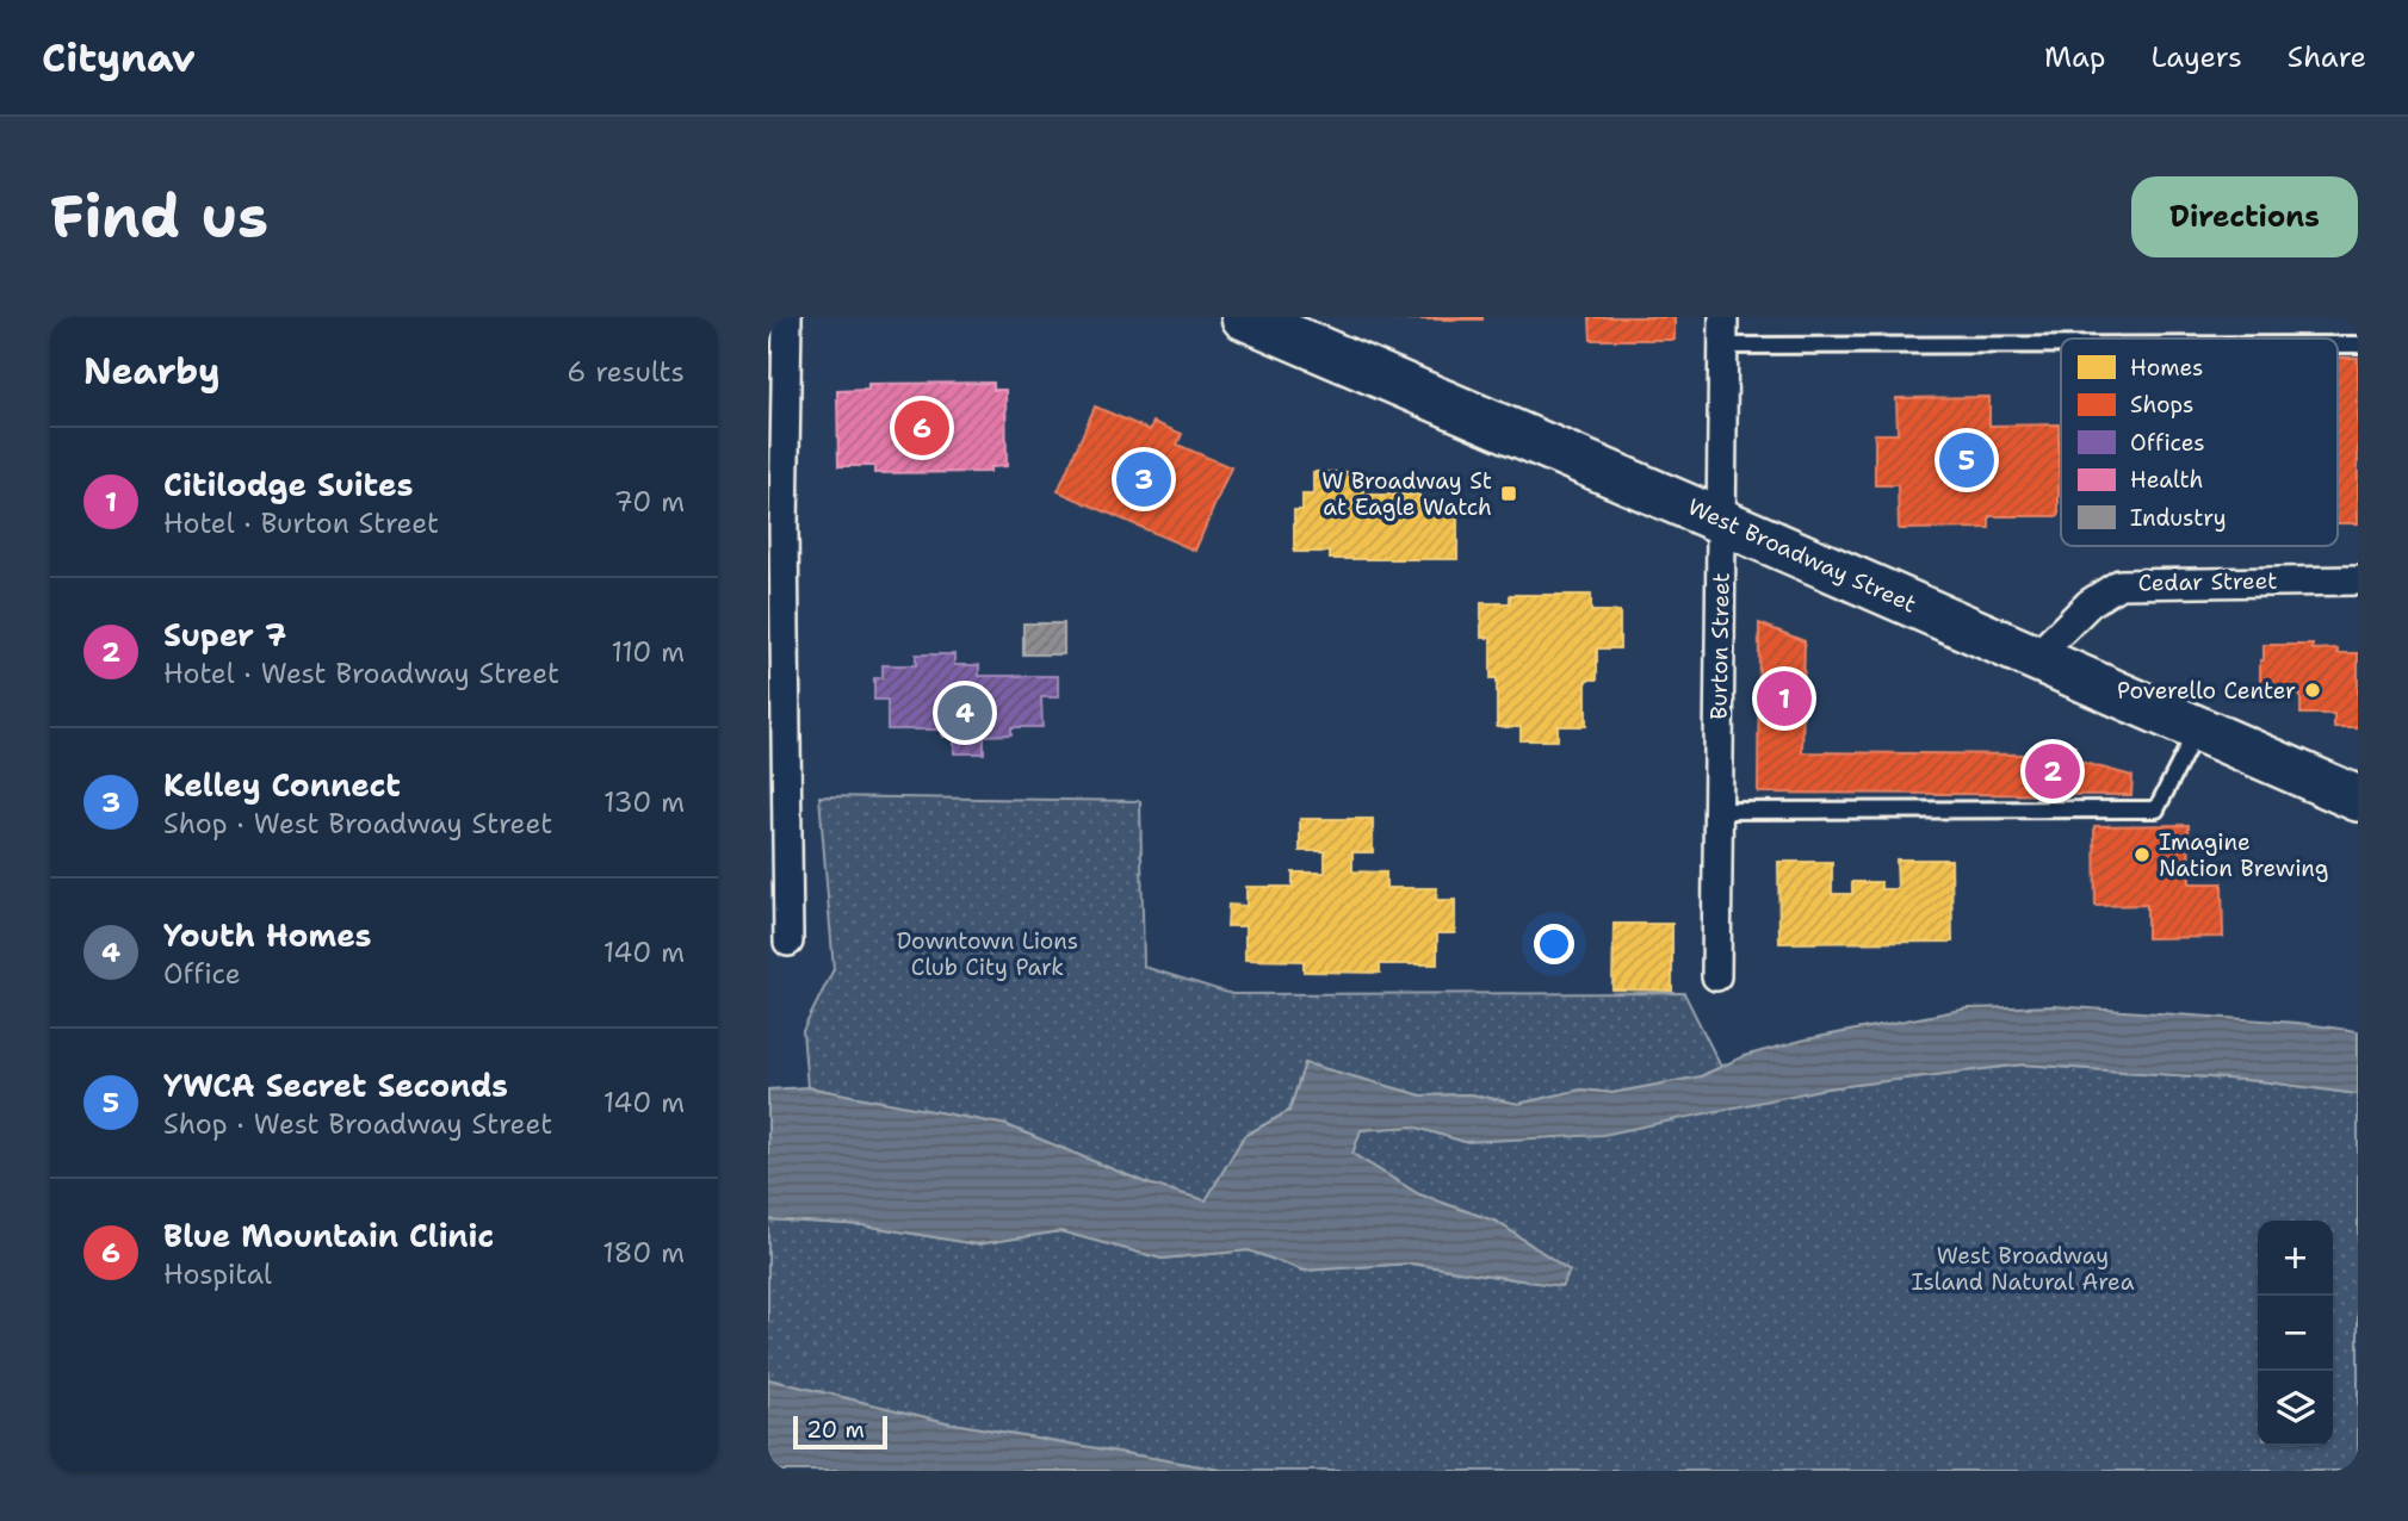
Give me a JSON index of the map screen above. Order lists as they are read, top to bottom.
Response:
{
  "streets": {
    "main road": ["West Broadway Street"],
    "street": ["Cedar Street", "Burton Street"]
  },
  "crossings": [
    ["West Broadway Street", "Cedar Street"],
    ["West Broadway Street", "Burton Street"]
  ],
  "parks": ["Downtown Lions Club City Park", "West Broadway Island Natural Area"],
  "places": {
    "transit": ["W Broadway St at Eagle Watch"],
    "other": ["Poverello Center", "Imagine Nation Brewing"]
  },
  "legend": [
    "Homes",
    "Shops",
    "Offices",
    "Health",
    "Industry"
  ],
  "scale_bar": "20 m",
  "page": {
    "header": "Citynav",
    "nav": ["Map", "Layers", "Share"],
    "buttons": "Directions",
    "title": "Find us",
    "heading": ["Nearby", "6 results"],
    "pins": [
      "6",
      "5",
      "3",
      "1",
      "4",
      "2"
    ],
    "list": [
      {
        "mark": "1",
        "name": "Citilodge Suites",
        "note": "Hotel · Burton Street",
        "value": "70 m"
      },
      {
        "mark": "2",
        "name": "Super 7",
        "note": "Hotel · West Broadway Street",
        "value": "110 m"
      },
      {
        "mark": "3",
        "name": "Kelley Connect",
        "note": "Shop · West Broadway Street",
        "value": "130 m"
      },
      {
        "mark": "4",
        "name": "Youth Homes",
        "note": "Office",
        "value": "140 m"
      },
      {
        "mark": "5",
        "name": "YWCA Secret Seconds",
        "note": "Shop · West Broadway Street",
        "value": "140 m"
      },
      {
        "mark": "6",
        "name": "Blue Mountain Clinic",
        "note": "Hospital",
        "value": "180 m"
      }
    ],
    "map_buttons": ["+", "−"],
    "scale": "20 m"
  }
}
